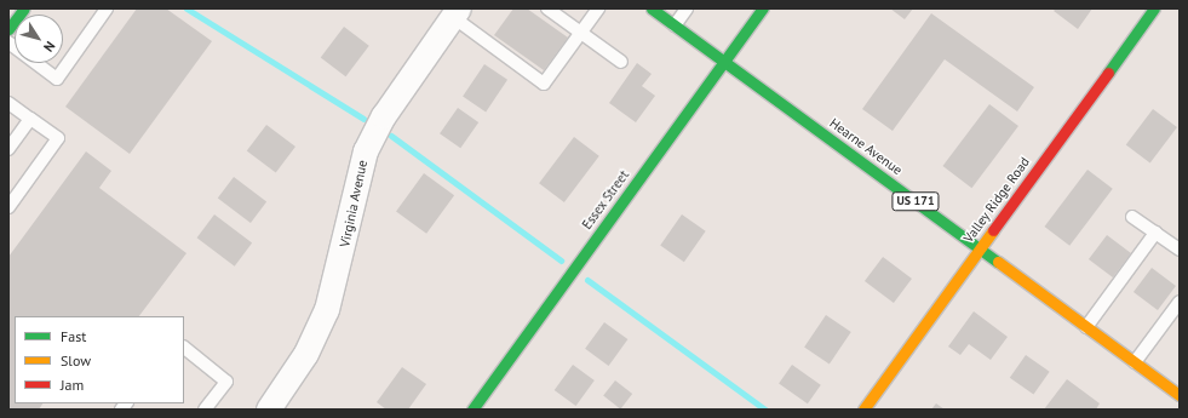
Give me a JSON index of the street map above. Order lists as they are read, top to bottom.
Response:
{
  "streets": {
    "street": [
      "Hearne Avenue",
      "Essex Street",
      "Valley Ridge Road",
      "US 171",
      "Virginia Avenue"
    ]
  },
  "crossings": [
    ["Hearne Avenue", "Essex Street"],
    ["Hearne Avenue", "Valley Ridge Road"]
  ],
  "legend": ["Fast", "Slow", "Jam"],
  "north": "bottom right"
}
